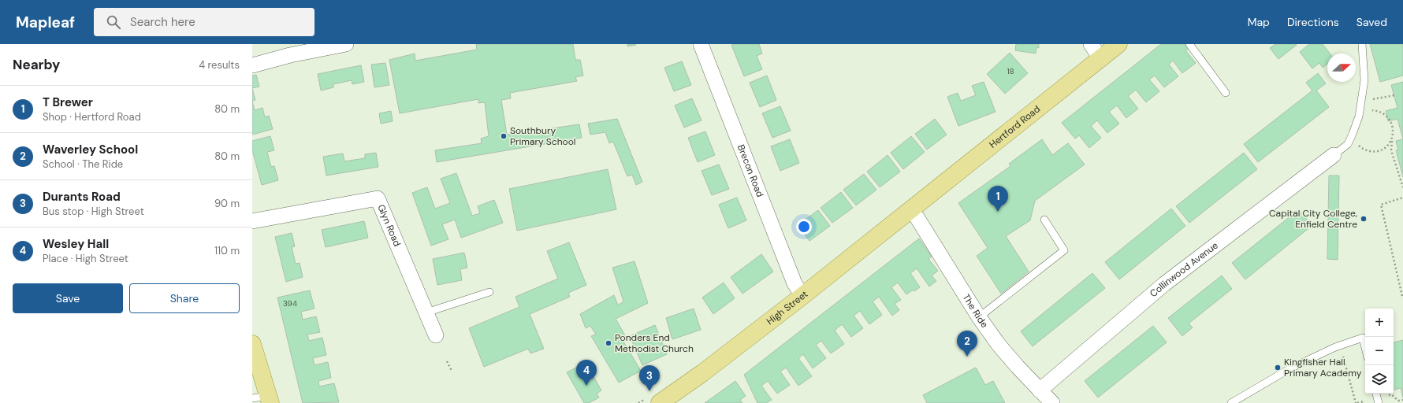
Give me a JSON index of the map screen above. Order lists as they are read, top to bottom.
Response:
{
  "streets": {
    "main road": ["Hertford Road", "High Street"],
    "street": [
      "Brecon Road",
      "Glyn Road",
      "Collinwood Avenue",
      "The Ride"
    ]
  },
  "crossings": [
    ["Hertford Road", "High Street"],
    ["Hertford Road", "The Ride"],
    ["Brecon Road", "High Street"],
    ["Collinwood Avenue", "The Ride"],
    ["High Street", "The Ride"]
  ],
  "places": [
    "Southbury Primary School",
    "Capital City College, Enfield Centre",
    "Ponders End Methodist Church",
    "Kingfisher Hall Primary Academy"
  ],
  "house_numbers": ["18", "394"],
  "north": "right",
  "page": {
    "header": "Mapleaf",
    "search": "Search here",
    "nav": ["Map", "Directions", "Saved"],
    "heading": ["Nearby", "4 results"],
    "list": [
      {
        "mark": "1",
        "name": "T Brewer",
        "note": "Shop · Hertford Road",
        "value": "80 m"
      },
      {
        "mark": "2",
        "name": "Waverley School",
        "note": "School · The Ride",
        "value": "80 m"
      },
      {
        "mark": "3",
        "name": "Durants Road",
        "note": "Bus stop · High Street",
        "value": "90 m"
      },
      {
        "mark": "4",
        "name": "Wesley Hall",
        "note": "Place · High Street",
        "value": "110 m"
      }
    ],
    "pins": [
      "1",
      "2",
      "4",
      "3"
    ],
    "buttons": ["Save", "Share"],
    "map_buttons": ["+", "−"]
  }
}
